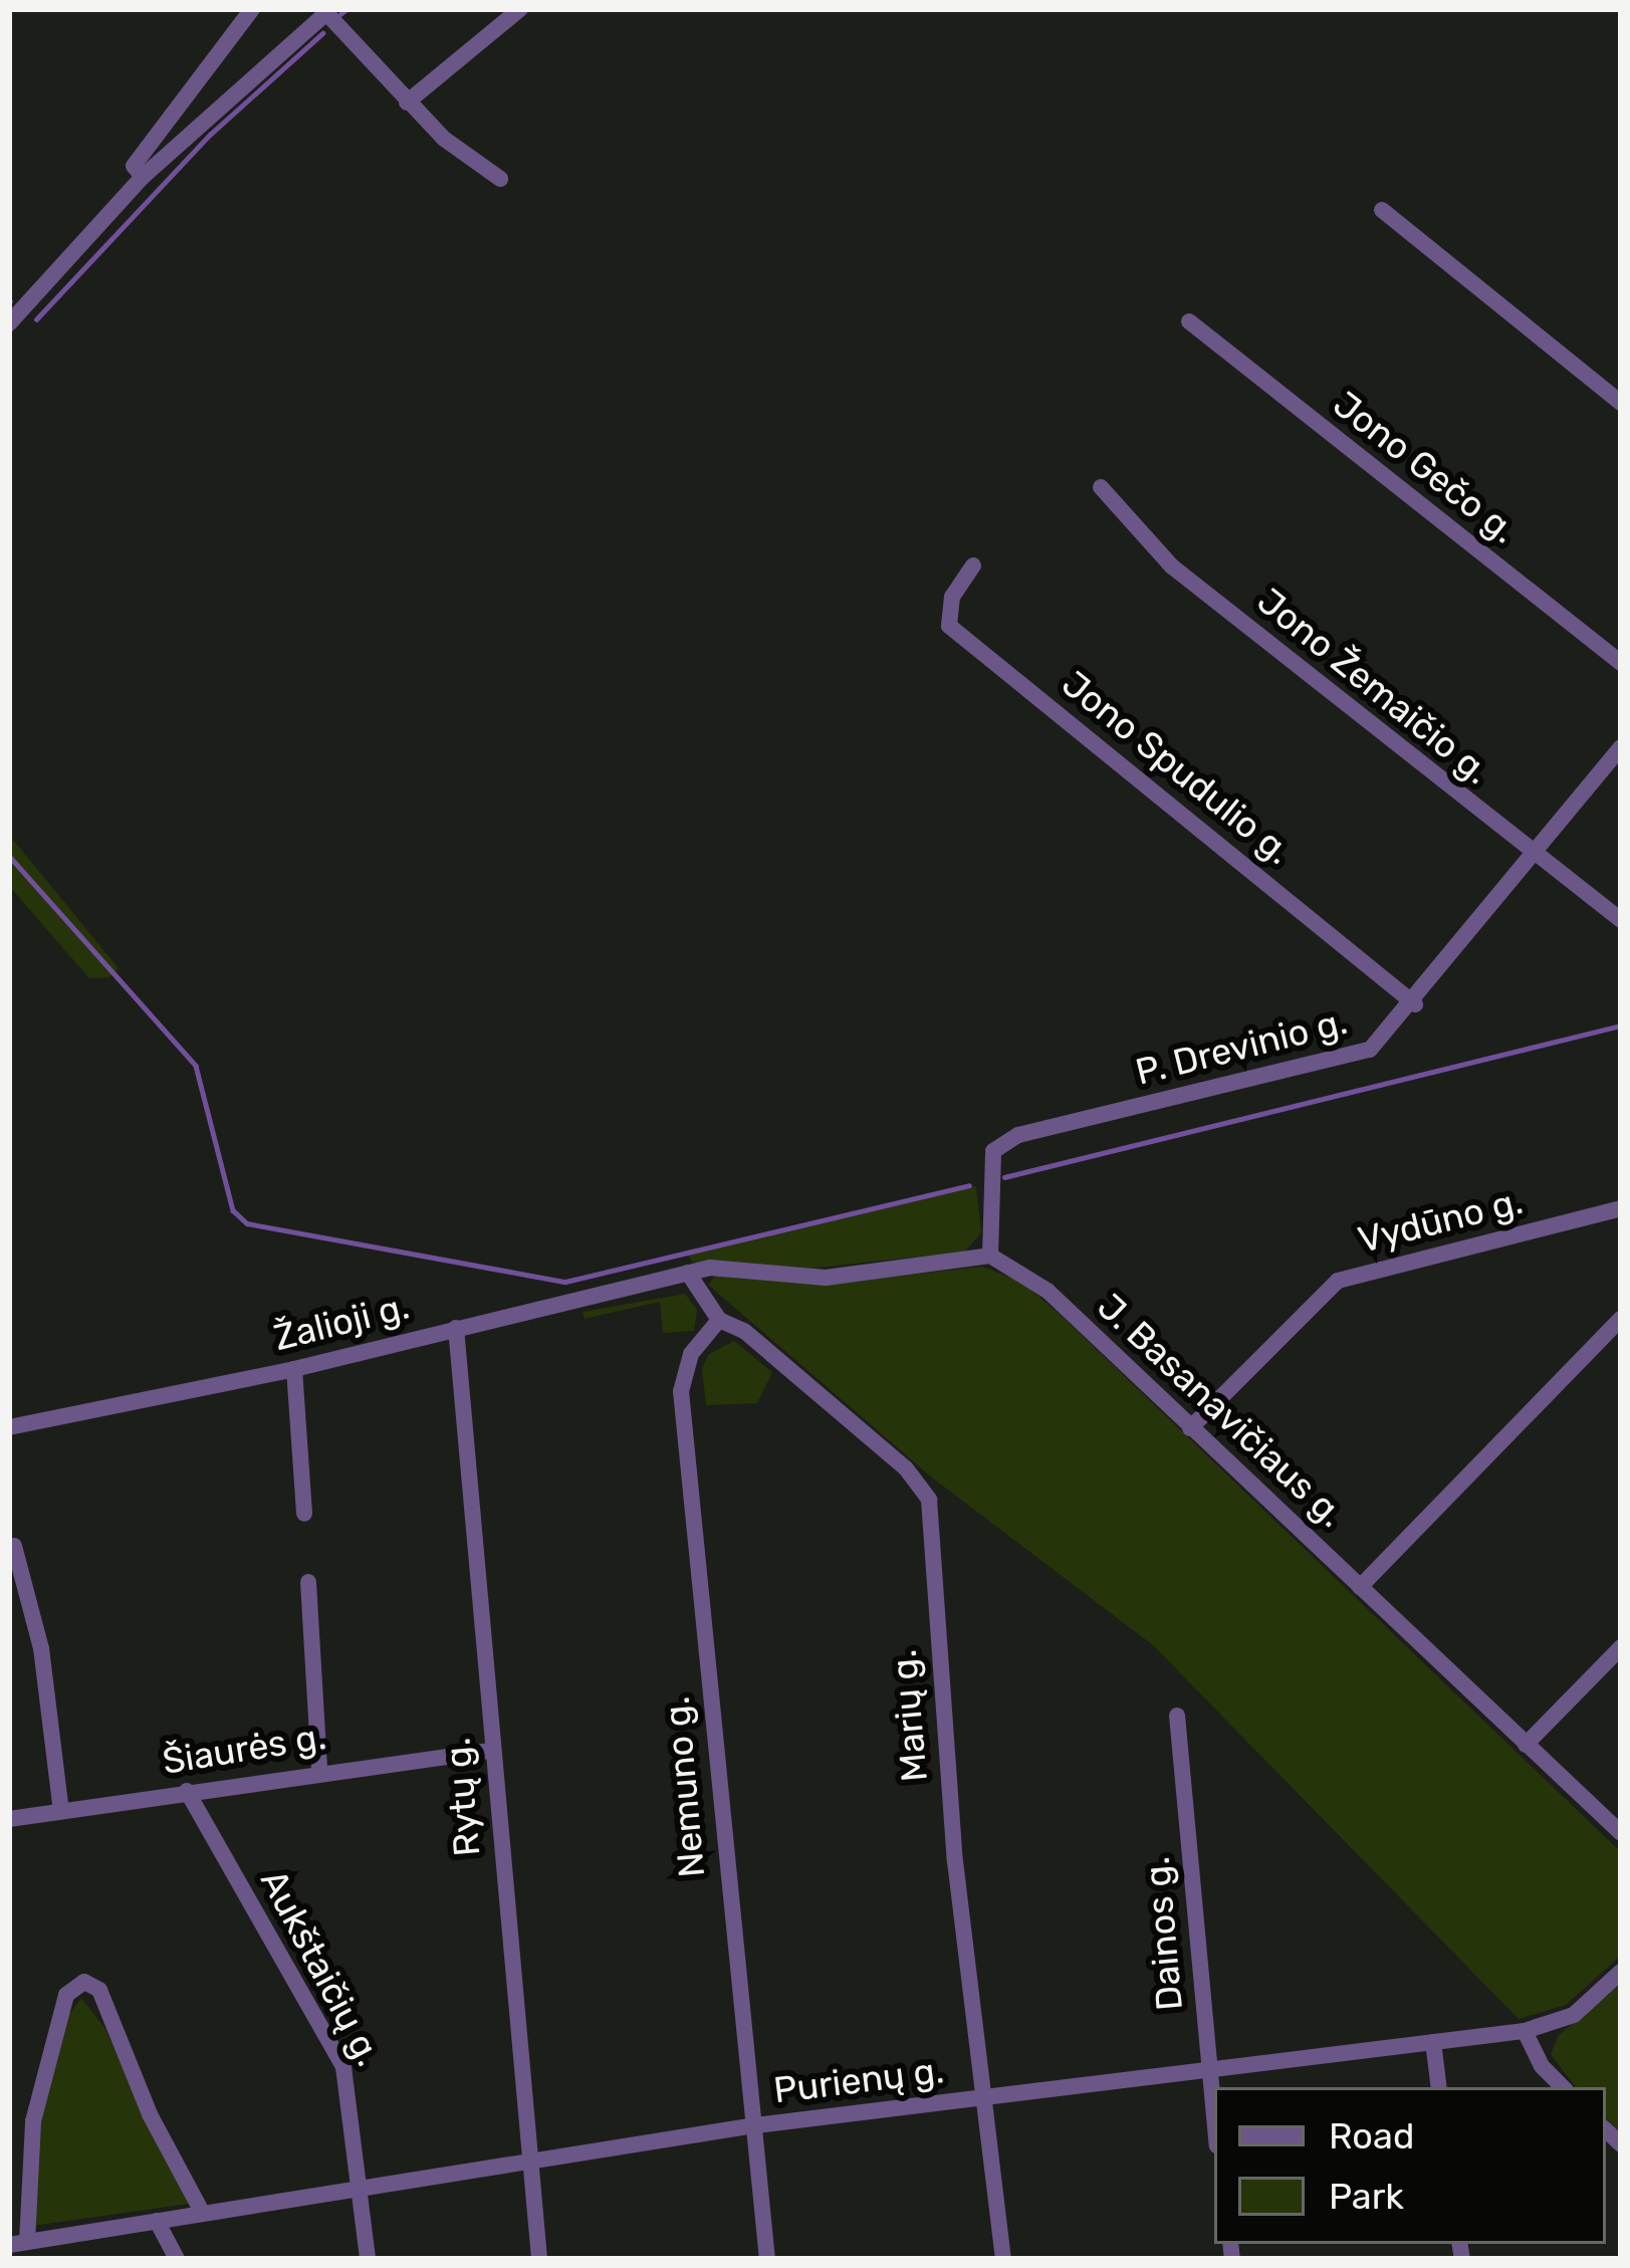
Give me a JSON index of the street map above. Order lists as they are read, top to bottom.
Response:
{
  "streets": {
    "street": [
      "Jono Gečo g.",
      "Jono Žemaičio g.",
      "Jono Spudulio g.",
      "P. Drevinio g.",
      "Vydūno g.",
      "Žalioji g.",
      "J. Basanavičiaus g.",
      "Marių g.",
      "Šiaurės g.",
      "Nemuno g.",
      "Rytų g.",
      "Dainos g.",
      "Aukštaičių g.",
      "Purienų g."
    ]
  },
  "crossings": [
    ["Jono Žemaičio g.", "P. Drevinio g."],
    ["Jono Spudulio g.", "P. Drevinio g."],
    ["P. Drevinio g.", "J. Basanavičiaus g."],
    ["Vydūno g.", "J. Basanavičiaus g."],
    ["Žalioji g.", "Marių g."],
    ["Žalioji g.", "Rytų g."],
    ["Marių g.", "Nemuno g."],
    ["Marių g.", "Purienų g."],
    ["Šiaurės g.", "Rytų g."],
    ["Šiaurės g.", "Aukštaičių g."],
    ["Nemuno g.", "Purienų g."],
    ["Rytų g.", "Purienų g."],
    ["Dainos g.", "Purienų g."],
    ["Aukštaičių g.", "Purienų g."]
  ],
  "legend": ["Road", "Park"]
}
